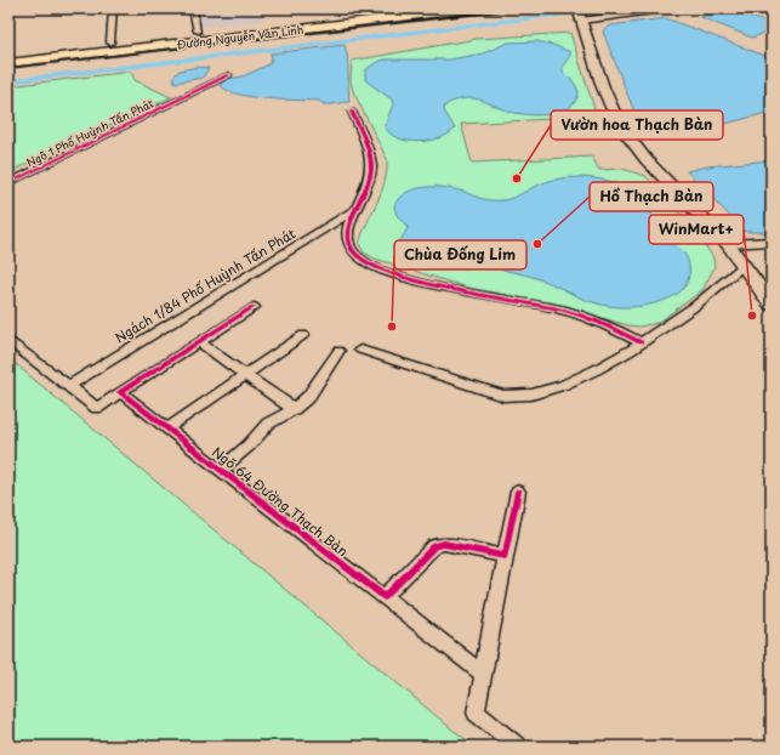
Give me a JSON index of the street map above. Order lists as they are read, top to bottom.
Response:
{
  "streets": {
    "highway": ["Đường Nguyễn Văn Linh"],
    "street": ["Ngõ 1 Phố Huỳnh Tấn Phát", "Ngách 1/84 Phố Huỳnh Tấn Phát", "Ngõ 64 Đường Thạch Bàn"]
  },
  "places": [
    "Vườn hoa Thạch Bàn",
    "Hồ Thạch Bàn",
    "WinMart+",
    "Chùa Đống Lim"
  ]
}
